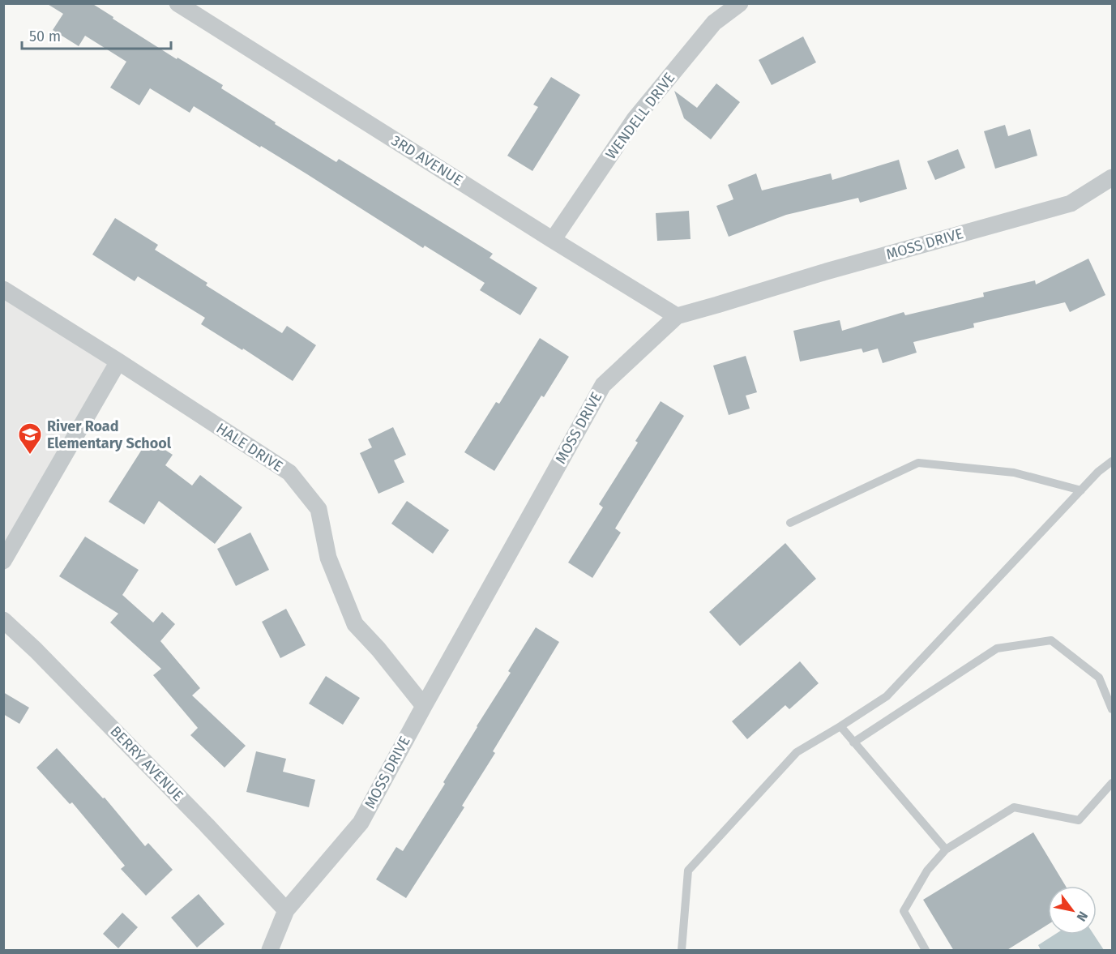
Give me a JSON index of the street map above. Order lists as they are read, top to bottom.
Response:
{
  "streets": {
    "street": [
      "WENDELL DRIVE",
      "3RD AVENUE",
      "MOSS DRIVE",
      "HALE DRIVE",
      "BERRY AVENUE"
    ]
  },
  "crossings": [
    ["WENDELL DRIVE", "3RD AVENUE"],
    ["3RD AVENUE", "MOSS DRIVE"],
    ["MOSS DRIVE", "HALE DRIVE"],
    ["MOSS DRIVE", "BERRY AVENUE"]
  ],
  "places": {
    "school or university": ["River Road Elementary School"]
  },
  "scale_bar": "50 m",
  "north": "bottom right"
}
